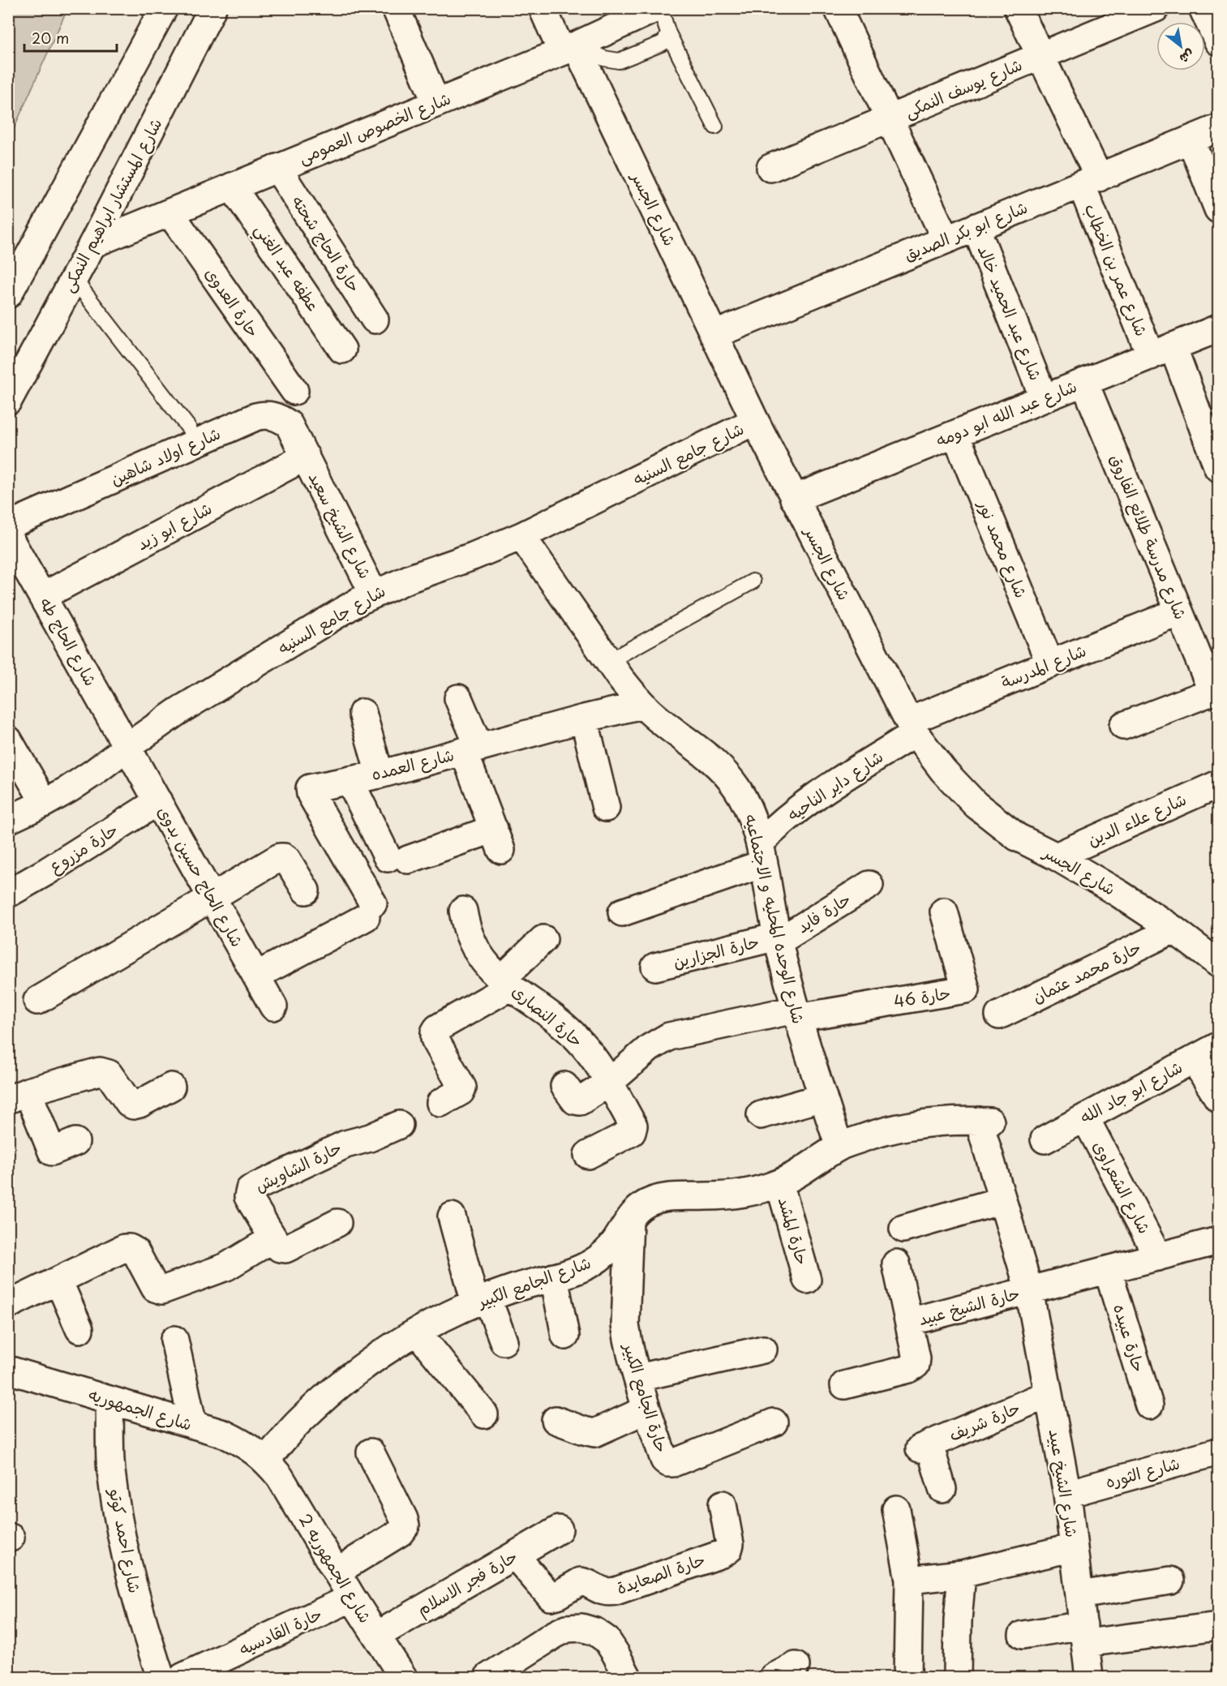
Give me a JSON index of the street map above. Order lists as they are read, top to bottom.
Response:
{
  "streets": {
    "street": [
      "شارع يوسف النمكى",
      "شارع الخصوص العمومى",
      "شارع المستشار ابراهيم النمكى",
      "شارع الجسر",
      "شارع ابو بكر الصديق",
      "حارة الحاج شحته",
      "عطفه عبد الغني",
      "شارع عمر بن الخطاب",
      "حارة العدوى",
      "شارع عبد الحميد خالد",
      "شارع عبد الله ابو دومه",
      "شارع جامع السنيه",
      "شارع اولاد شاهين",
      "شارع الشيخ سعيد",
      "شارع ابو زيد",
      "شارع مدرسة طلائع الفاروق",
      "شارع محمد نور",
      "شارع الحاج طه",
      "شارع المدرسة",
      "شارع العمده",
      "شارع داير الناحيه",
      "شارع علاء الدين",
      "حارة مزروع",
      "شارع الحاج حسين بدوى",
      "حارة فايد",
      "شارع الوحده المحليه و الاجتماعيه",
      "حارة الجزارين",
      "حارة محمد عثمان",
      "حارة 46",
      "حارة النصارى",
      "شارع ابو جاد الله",
      "حارة الشاويش",
      "شارع الشعراوى",
      "حارة المشد",
      "شارع الجامع الكبير",
      "حارة الشيخ عبيد",
      "حارة عبيده",
      "حارة الجامع الكبير",
      "شارع الجمهوريه",
      "حارة شريف",
      "شارع الثوره",
      "شارع الشيخ عبيد",
      "شارع احمد كوتو",
      "شارع الجمهوريه 2",
      "حارة الصعايدة",
      "حارة فجر الاسلام",
      "حارة القادسيه"
    ]
  },
  "crossings": [
    ["شارع يوسف النمكى", "شارع عمر بن الخطاب"],
    ["شارع الخصوص العمومى", "شارع المستشار ابراهيم النمكى"],
    ["شارع الخصوص العمومى", "شارع الجسر"],
    ["شارع الخصوص العمومى", "حارة الحاج شحته"],
    ["شارع الخصوص العمومى", "عطفه عبد الغني"],
    ["شارع الخصوص العمومى", "حارة العدوى"],
    ["شارع الجسر", "شارع ابو بكر الصديق"],
    ["شارع الجسر", "شارع عبد الله ابو دومه"],
    ["شارع الجسر", "شارع جامع السنيه"],
    ["شارع الجسر", "شارع المدرسة"],
    ["شارع الجسر", "شارع داير الناحيه"],
    ["شارع الجسر", "شارع علاء الدين"],
    ["شارع الجسر", "حارة محمد عثمان"],
    ["شارع ابو بكر الصديق", "شارع عمر بن الخطاب"],
    ["شارع ابو بكر الصديق", "شارع عبد الحميد خالد"],
    ["شارع عمر بن الخطاب", "شارع عبد الله ابو دومه"],
    ["شارع عبد الحميد خالد", "شارع عبد الله ابو دومه"],
    ["شارع عبد الله ابو دومه", "شارع مدرسة طلائع الفاروق"],
    ["شارع عبد الله ابو دومه", "شارع محمد نور"],
    ["شارع جامع السنيه", "شارع الشيخ سعيد"],
    ["شارع جامع السنيه", "شارع الحاج طه"],
    ["شارع جامع السنيه", "شارع الحاج حسين بدوى"],
    ["شارع جامع السنيه", "شارع الوحده المحليه و الاجتماعيه"],
    ["شارع اولاد شاهين", "شارع الشيخ سعيد"],
    ["شارع اولاد شاهين", "شارع ابو زيد"],
    ["شارع الشيخ سعيد", "شارع ابو زيد"],
    ["شارع ابو زيد", "شارع الحاج طه"],
    ["شارع مدرسة طلائع الفاروق", "شارع المدرسة"],
    ["شارع محمد نور", "شارع المدرسة"],
    ["شارع الحاج طه", "شارع الحاج حسين بدوى"],
    ["شارع المدرسة", "شارع داير الناحيه"],
    ["شارع العمده", "شارع الحاج حسين بدوى"],
    ["شارع العمده", "شارع الوحده المحليه و الاجتماعيه"],
    ["شارع داير الناحيه", "شارع الوحده المحليه و الاجتماعيه"],
    ["حارة مزروع", "شارع الحاج حسين بدوى"],
    ["حارة فايد", "شارع الوحده المحليه و الاجتماعيه"],
    ["حارة فايد", "حارة الجزارين"],
    ["شارع الوحده المحليه و الاجتماعيه", "حارة الجزارين"],
    ["شارع الوحده المحليه و الاجتماعيه", "حارة 46"],
    ["شارع الوحده المحليه و الاجتماعيه", "شارع الجامع الكبير"],
    ["شارع ابو جاد الله", "شارع الشعراوى"],
    ["حارة المشد", "شارع الجامع الكبير"],
    ["شارع الجامع الكبير", "حارة الجامع الكبير"],
    ["شارع الجامع الكبير", "شارع الجمهوريه"],
    ["شارع الجامع الكبير", "شارع الشيخ عبيد"],
    ["شارع الجامع الكبير", "شارع الجمهوريه 2"],
    ["حارة الشيخ عبيد", "شارع الشيخ عبيد"],
    ["شارع الجمهوريه", "شارع احمد كوتو"],
    ["شارع الجمهوريه", "شارع الجمهوريه 2"],
    ["حارة شريف", "شارع الشيخ عبيد"],
    ["شارع الثوره", "شارع الشيخ عبيد"],
    ["شارع الجمهوريه 2", "حارة فجر الاسلام"],
    ["شارع الجمهوريه 2", "حارة القادسيه"],
    ["حارة الصعايدة", "حارة فجر الاسلام"]
  ],
  "scale_bar": "20 m",
  "north": "bottom right"
}
